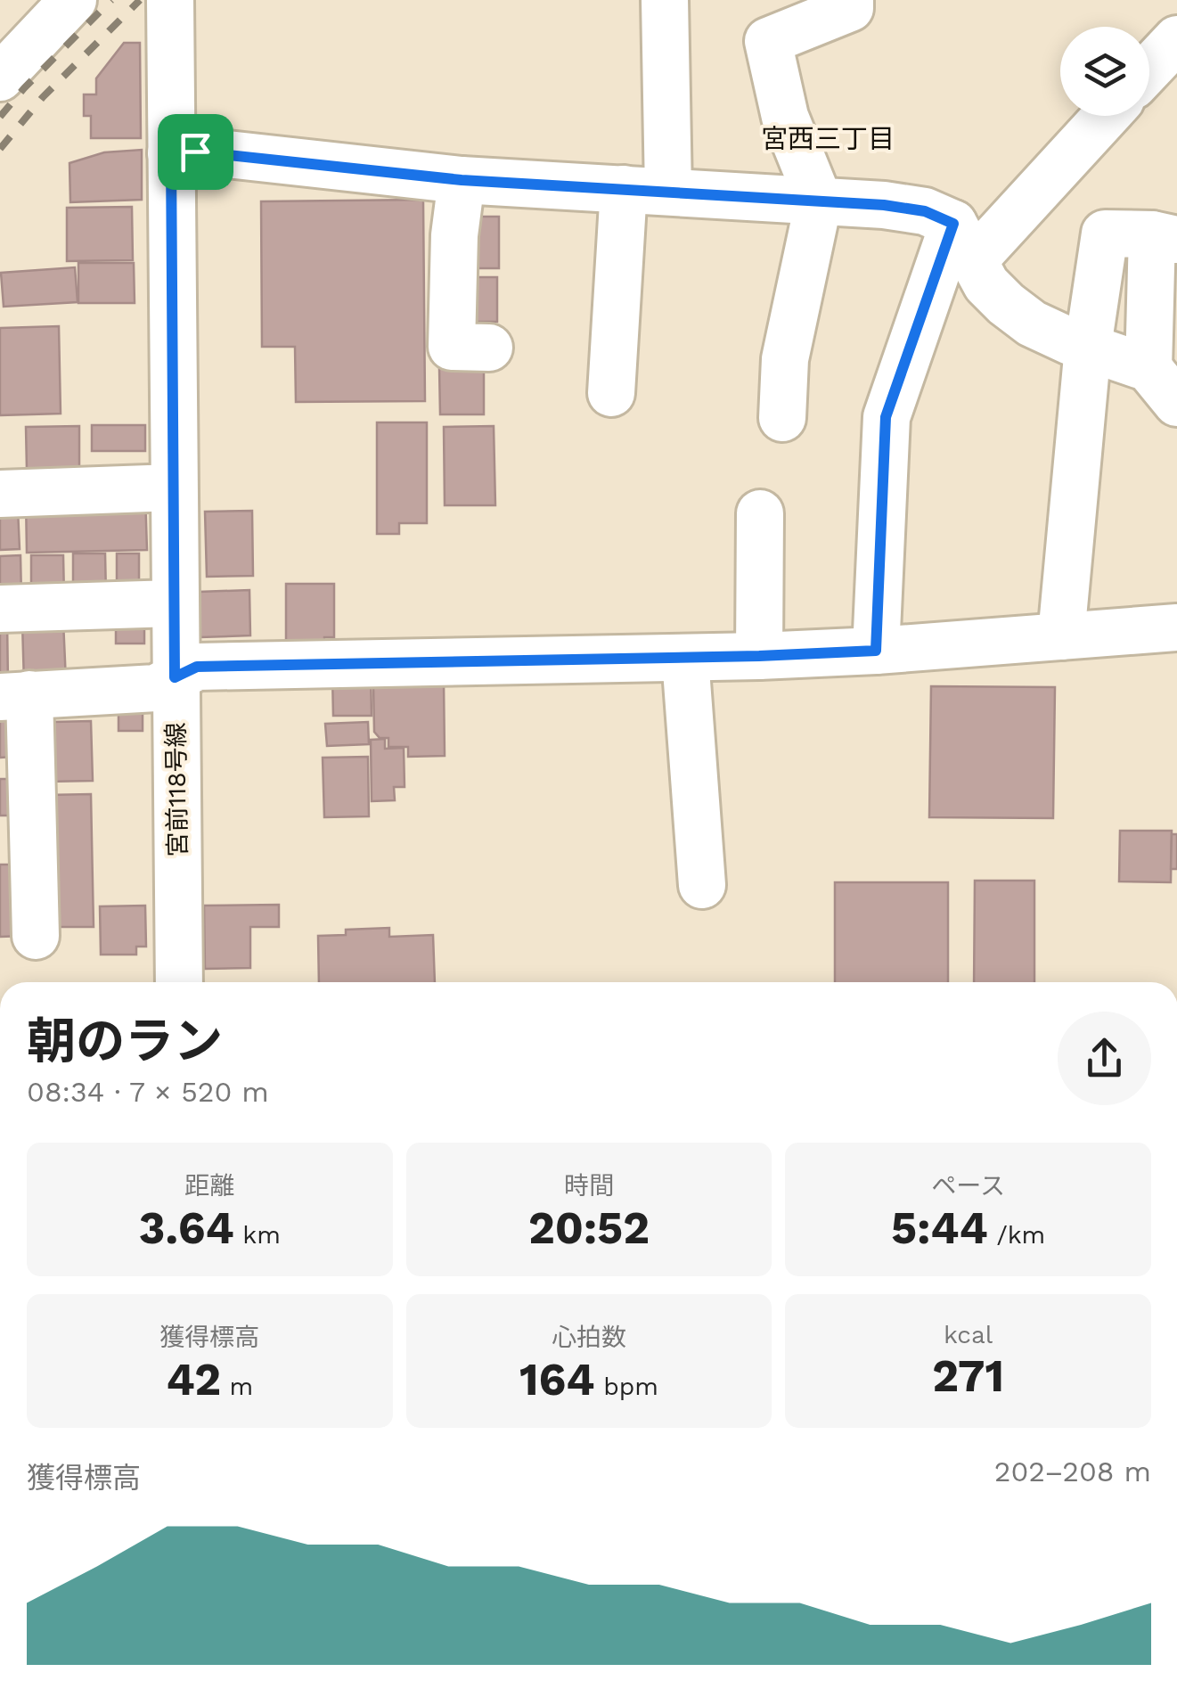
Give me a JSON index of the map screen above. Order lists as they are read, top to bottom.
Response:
{
  "streets": {
    "street": ["宮前118号線"]
  },
  "districts": ["宮西三丁目"],
  "page": {
    "heading": ["朝のラン", "08:34 · 7 × 520 m"],
    "stats": [
      ["距離", "3.64 km"],
      ["時間", "20:52"],
      ["ペース", "5:44 /km"],
      ["獲得標高", "42 m"],
      ["心拍数", "164 bpm"],
      ["kcal", "271"]
    ],
    "chart": ["獲得標高", "202–208 m"]
  }
}
